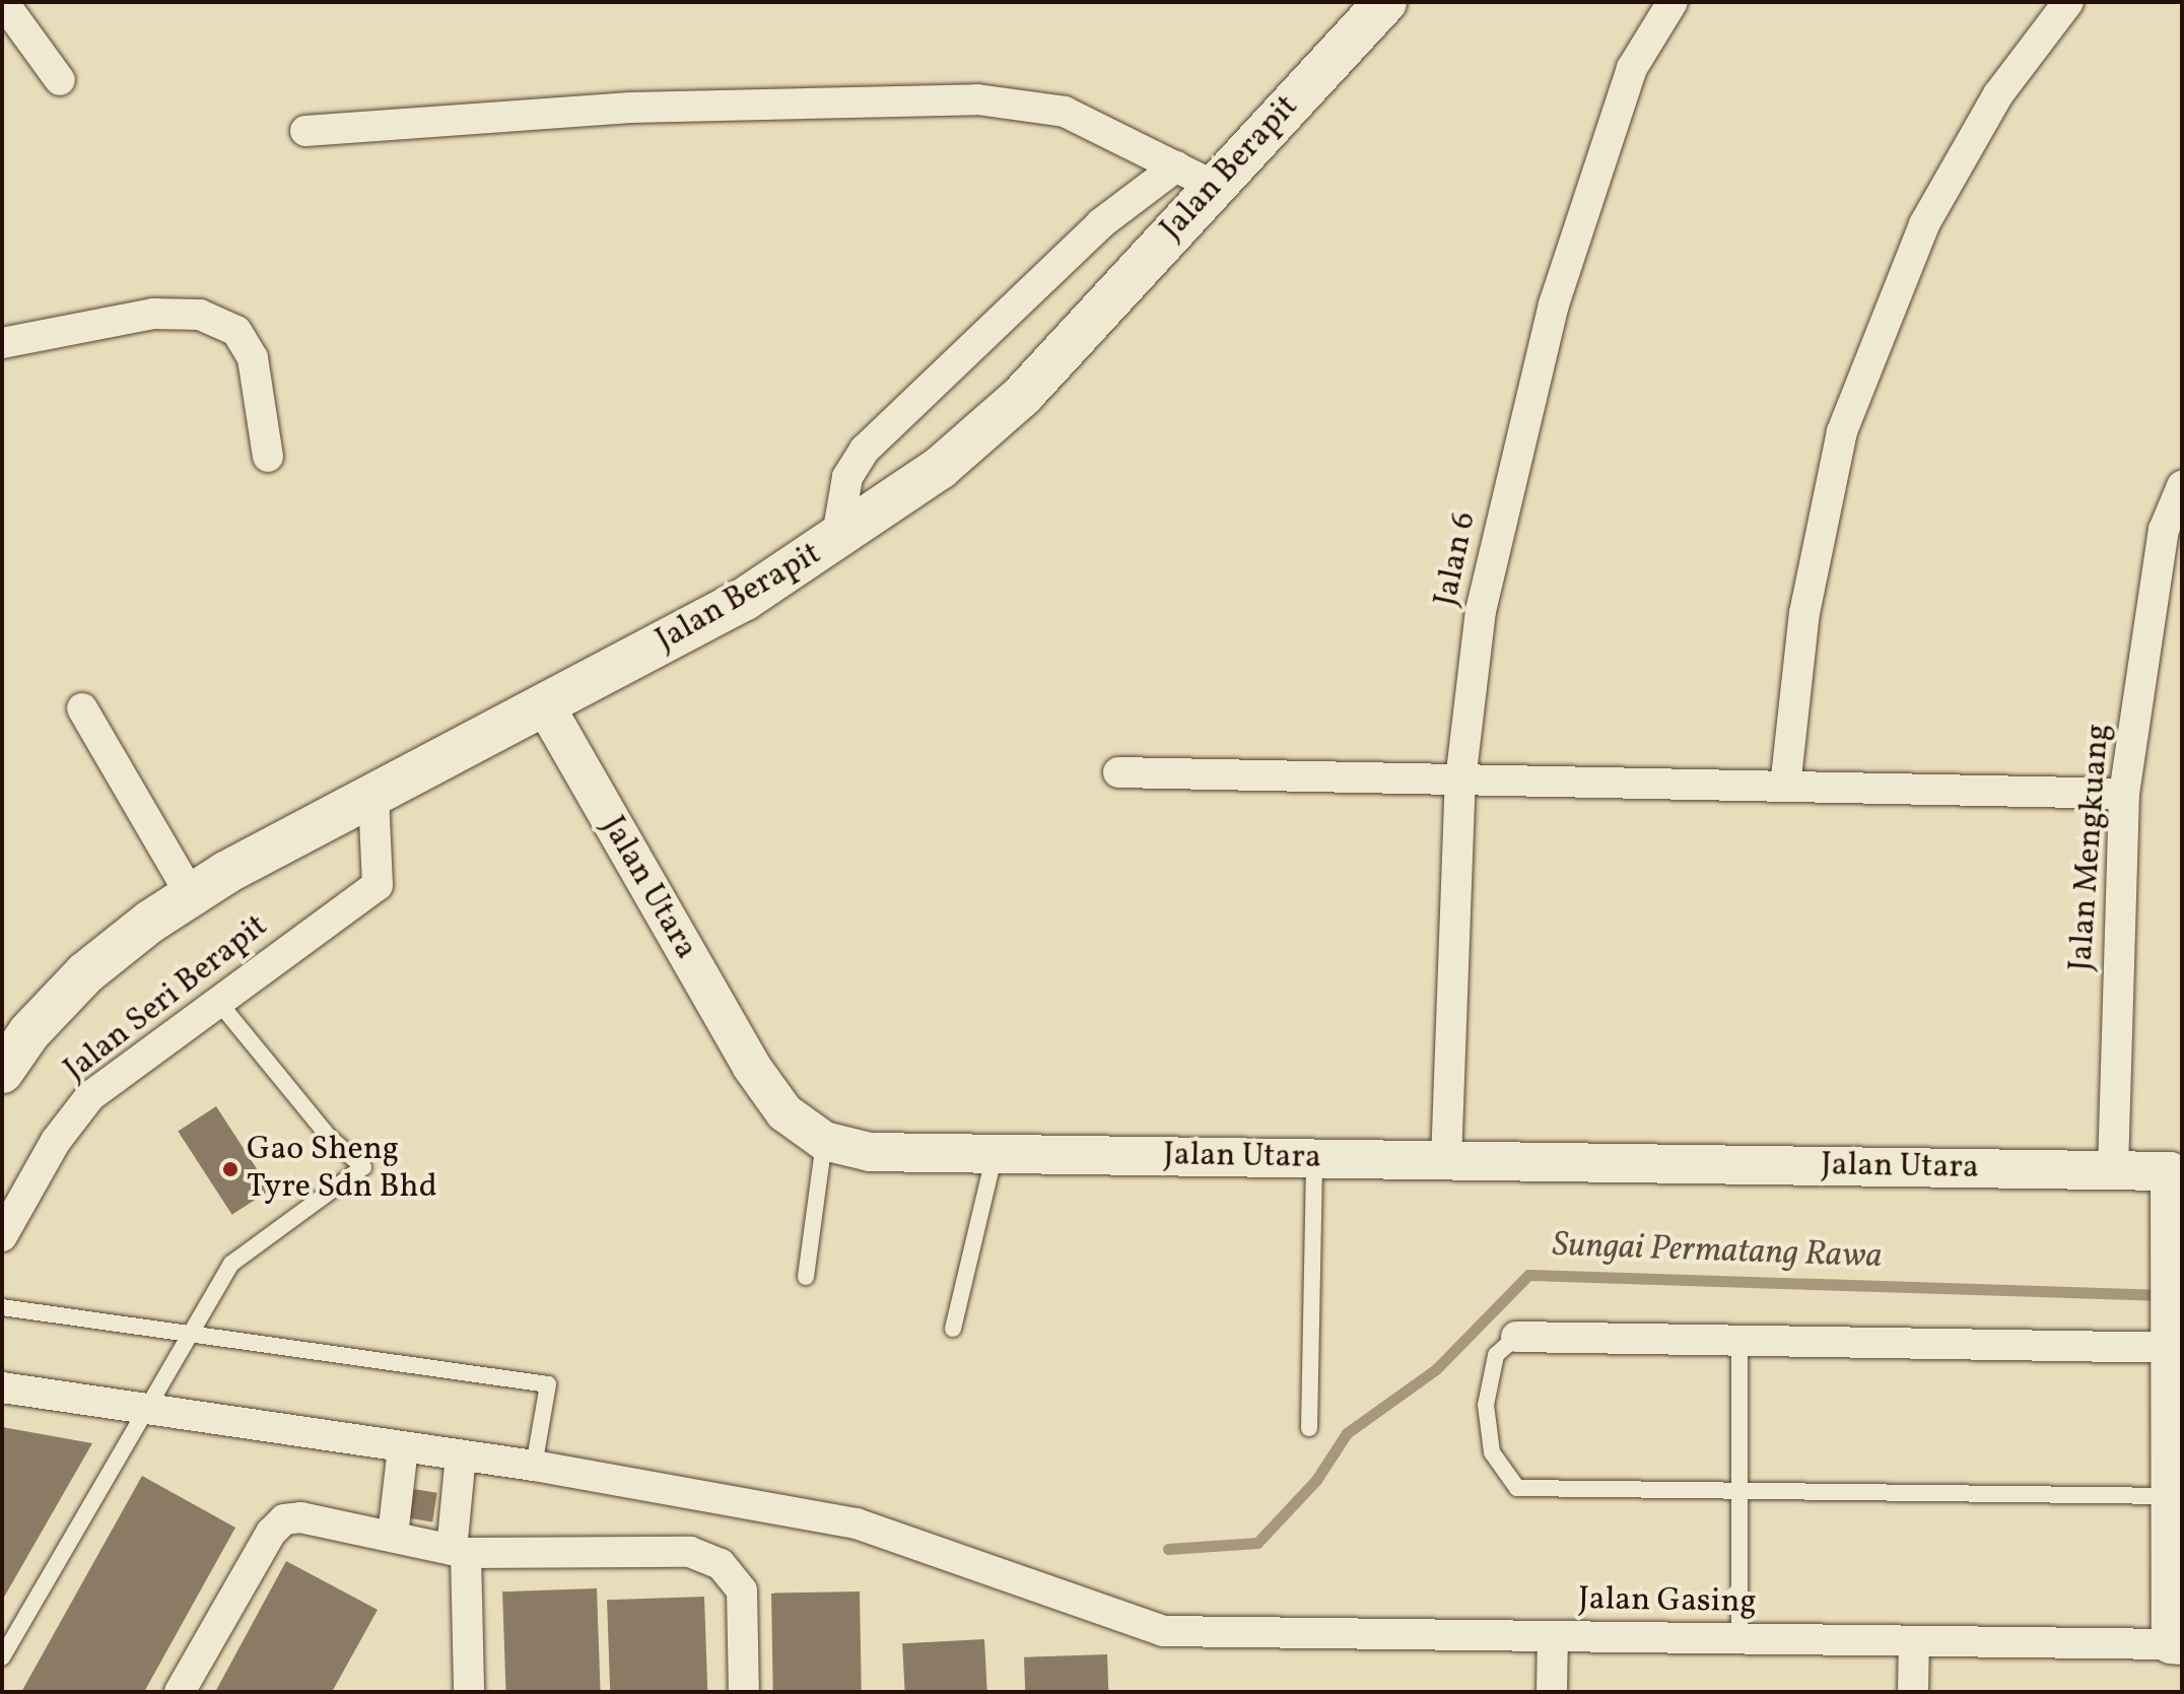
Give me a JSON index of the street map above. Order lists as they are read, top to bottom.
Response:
{
  "streets": {
    "main road": ["Jalan Berapit"],
    "street": [
      "Jalan 6",
      "Jalan Mengkuang",
      "Jalan Utara",
      "Jalan Seri Berapit",
      "Jalan Gasing"
    ]
  },
  "crossings": [
    ["Jalan Berapit", "Jalan Utara"],
    ["Jalan Berapit", "Jalan Seri Berapit"],
    ["Jalan 6", "Jalan Utara"],
    ["Jalan Mengkuang", "Jalan Utara"]
  ],
  "water": ["Sungai Permatang Rawa"],
  "places": ["Gao Sheng Tyre Sdn Bhd"]
}
